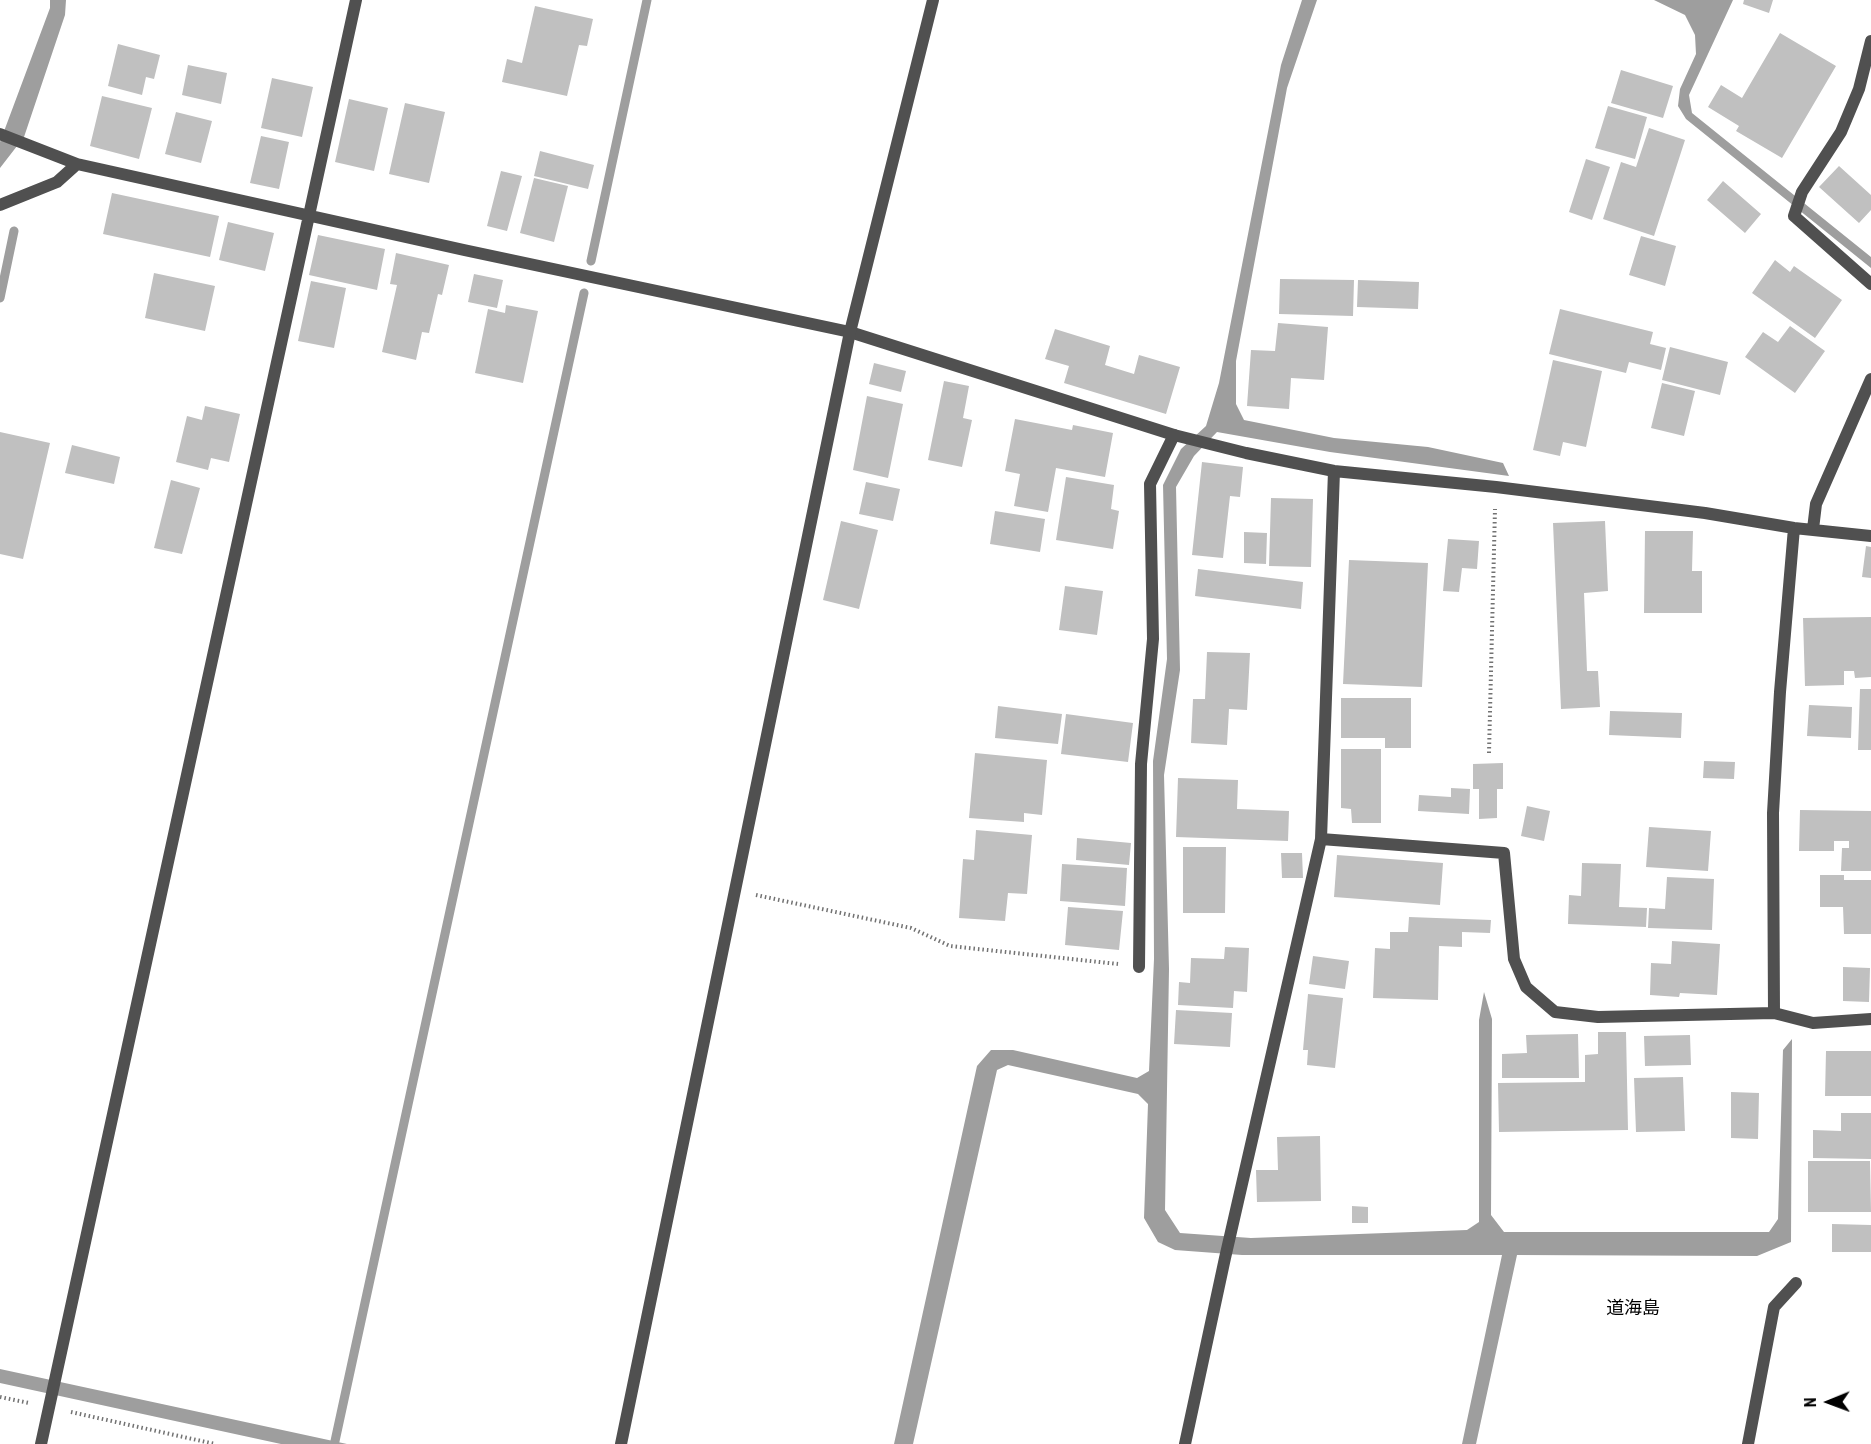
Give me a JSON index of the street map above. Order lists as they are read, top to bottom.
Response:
{
  "districts": ["道海島"],
  "north": "left"
}
